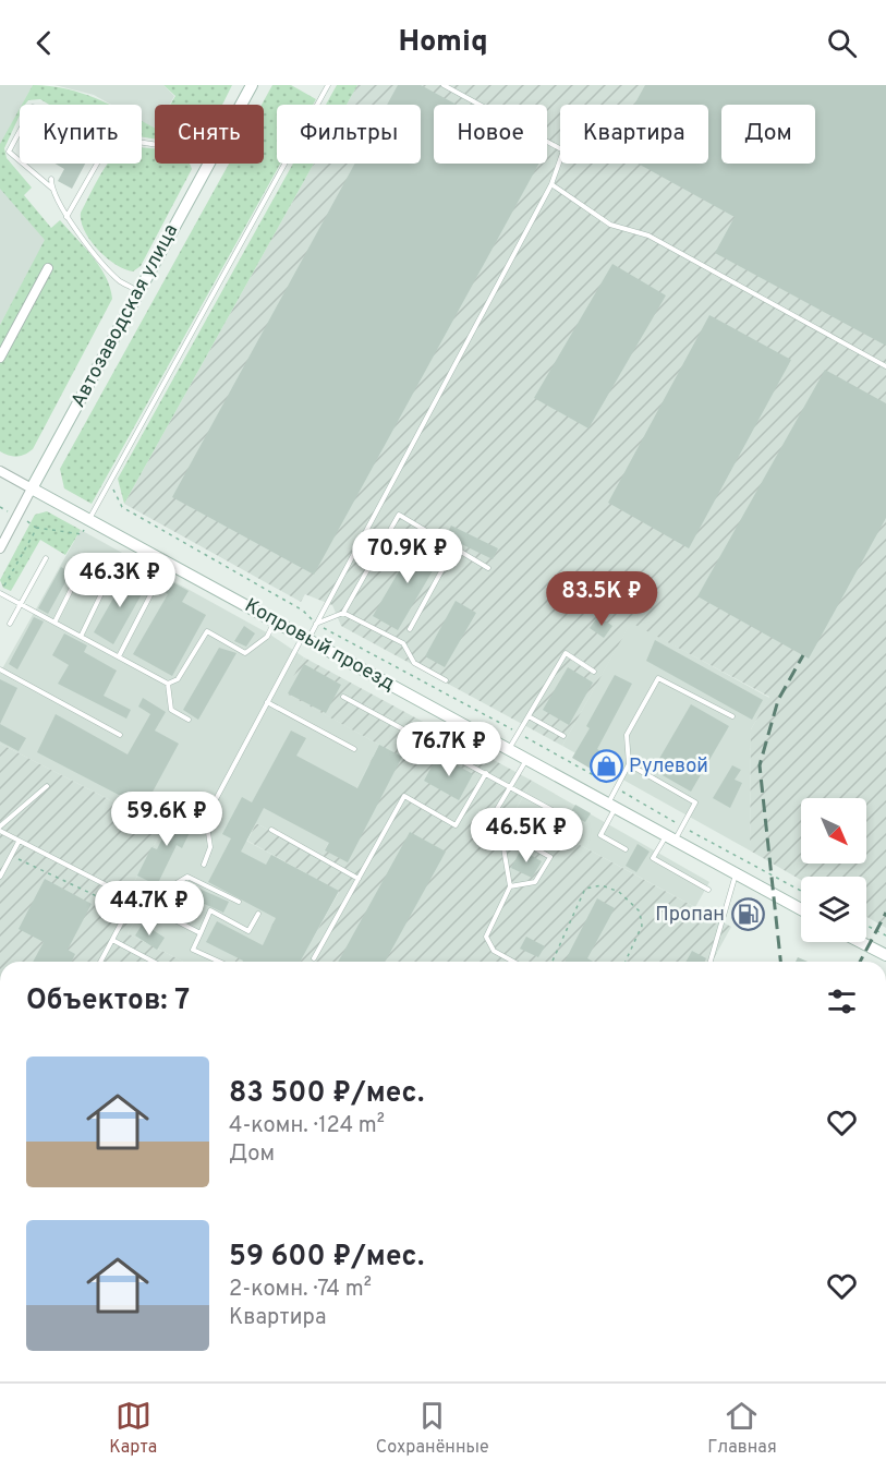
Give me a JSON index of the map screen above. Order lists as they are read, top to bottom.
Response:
{
  "streets": {
    "main road": ["Автозаводская улица", "Копровый проезд"]
  },
  "crossings": [
    ["Автозаводская улица", "Копровый проезд"]
  ],
  "places": {
    "shop": ["Рулевой"],
    "fuel station": ["Пропан"]
  },
  "north": "bottom right",
  "page": {
    "header": "Homiq",
    "chip": [
      "Купить",
      "Снять",
      "Фильтры",
      "Новое",
      "Квартира",
      "Дом"
    ],
    "price": [
      "70.9K ₽",
      "46.3K ₽",
      "83.5K ₽",
      "76.7K ₽",
      "59.6K ₽",
      "46.5K ₽",
      "44.7K ₽"
    ],
    "heading": "Объектов: 7",
    "list": [
      {
        "name": "83 500 ₽/мес.",
        "note": "4-комн. · 124 m² · Дом"
      },
      {
        "name": "59 600 ₽/мес.",
        "note": "2-комн. · 74 m² · Квартира"
      }
    ],
    "tabs": ["Карта", "Сохранённые", "Главная"]
  }
}
